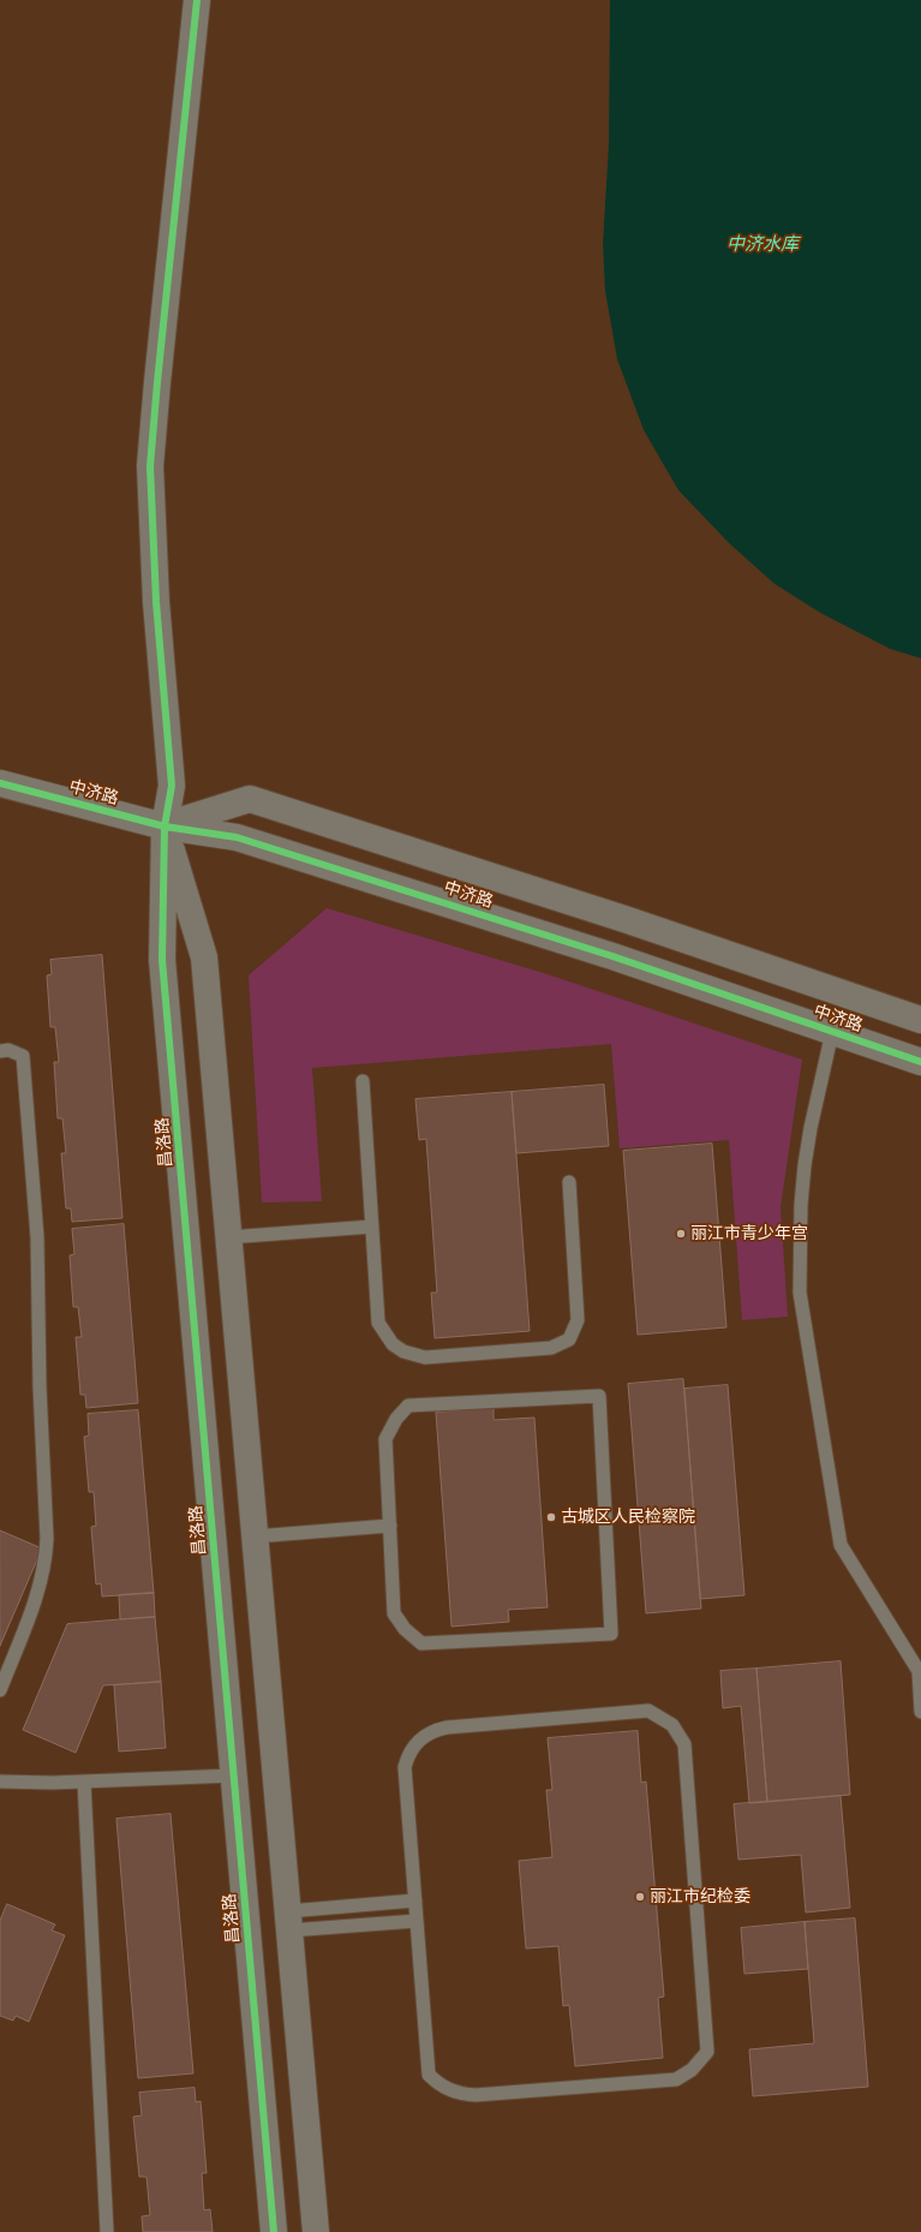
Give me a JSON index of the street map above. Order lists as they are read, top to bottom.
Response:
{
  "streets": {
    "street": ["中济路", "昌洛路"]
  },
  "crossings": [
    ["中济路", "昌洛路"]
  ],
  "water": ["中济水库"],
  "places": ["丽江市青少年宫", "古城区人民检察院", "丽江市纪检委"]
}
